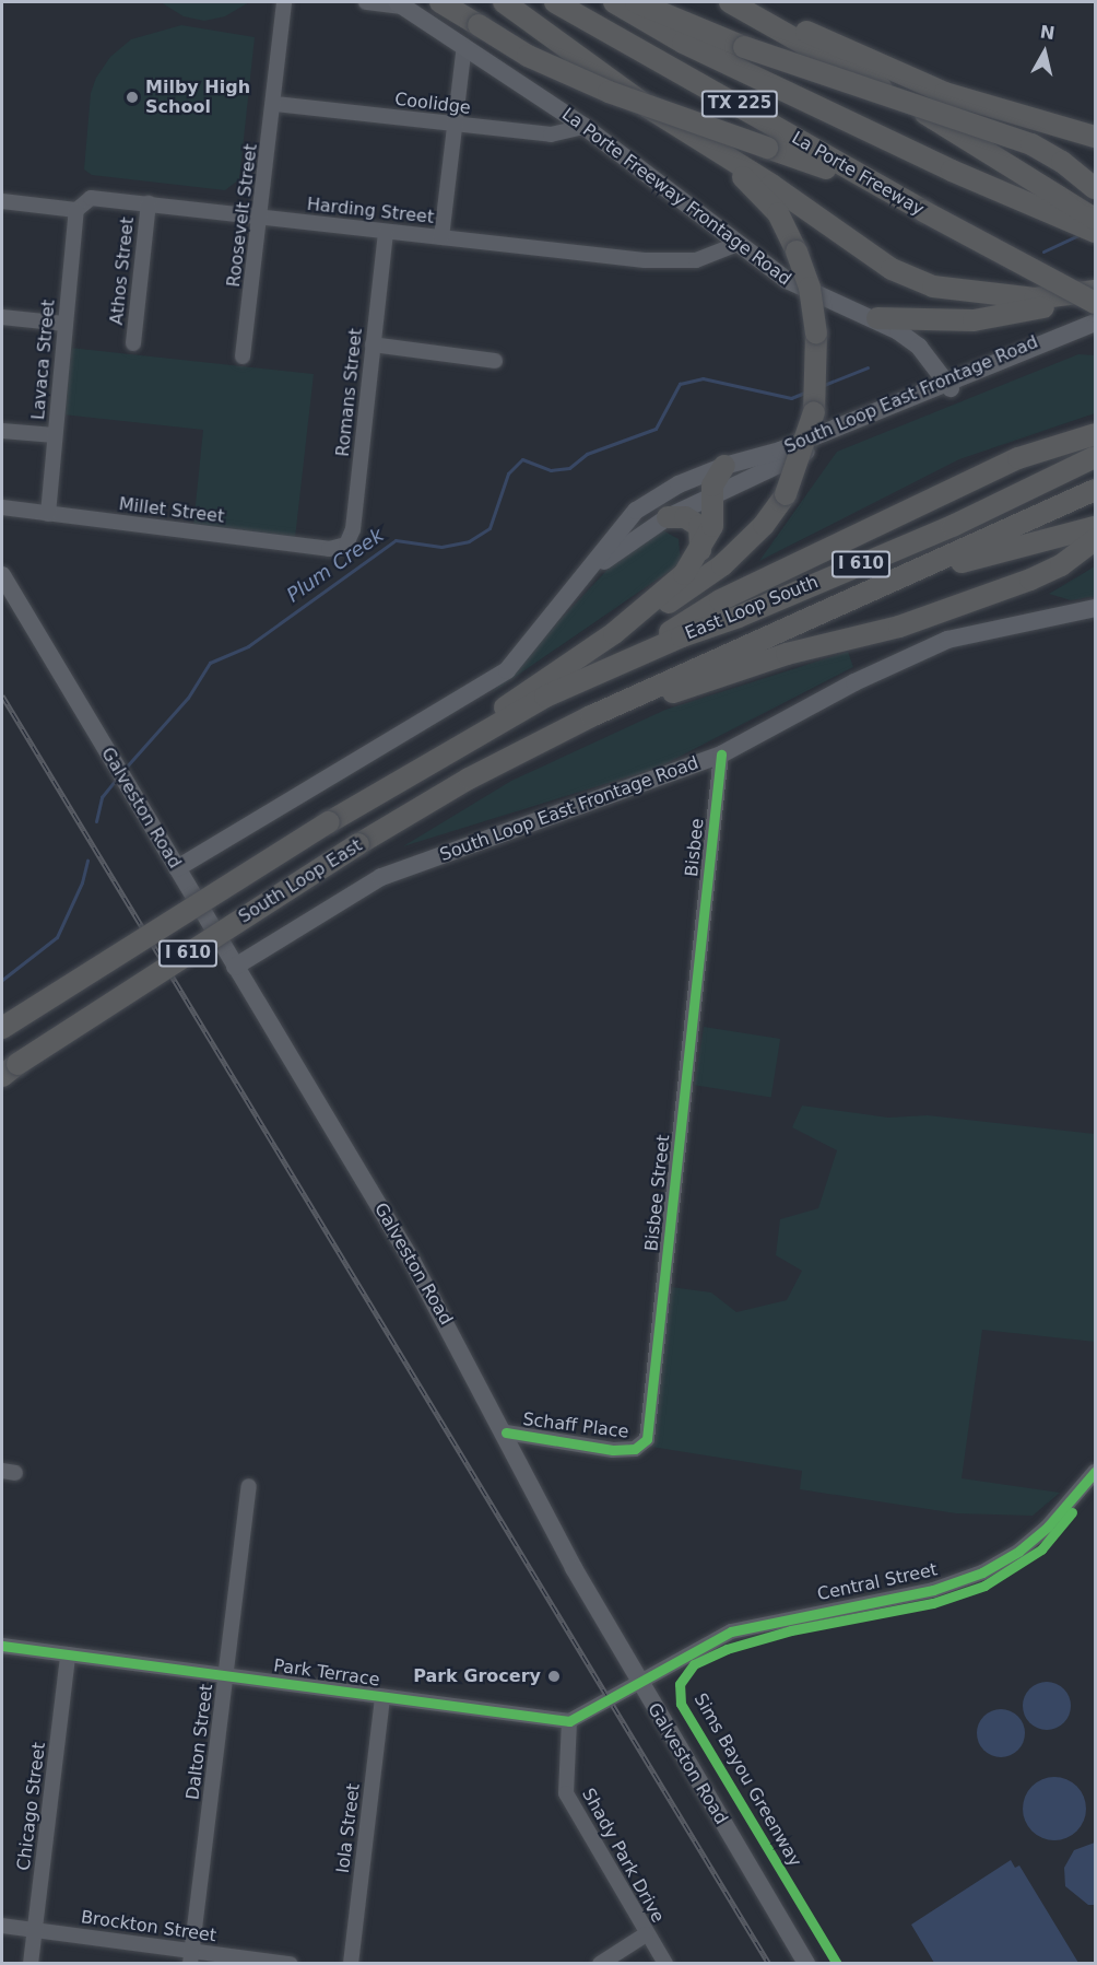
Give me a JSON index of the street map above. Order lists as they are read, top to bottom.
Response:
{
  "streets": {
    "highway": [
      "TX 225",
      "La Porte Freeway",
      "I 610",
      "East Loop South",
      "South Loop East"
    ],
    "main road": ["La Porte Freeway Frontage Road", "South Loop East Frontage Road", "Galveston Road"],
    "street": [
      "Coolidge",
      "Harding Street",
      "Roosevelt Street",
      "Athos Street",
      "Lavaca Street",
      "Romans Street",
      "Millet Street",
      "Bisbee",
      "Bisbee Street",
      "Schaff Place",
      "Central Street",
      "Park Terrace",
      "Dalton Street",
      "Chicago Street",
      "Iola Street",
      "Shady Park Drive",
      "Brockton Street"
    ],
    "cycle path": ["Sims Bayou Greenway"]
  },
  "crossings": [
    ["Coolidge", "La Porte Freeway Frontage Road"],
    ["Coolidge", "Roosevelt Street"],
    ["La Porte Freeway Frontage Road", "Harding Street"],
    ["La Porte Freeway Frontage Road", "South Loop East Frontage Road"],
    ["Harding Street", "Roosevelt Street"],
    ["Harding Street", "Athos Street"],
    ["Harding Street", "Lavaca Street"],
    ["Harding Street", "Romans Street"],
    ["Lavaca Street", "Millet Street"],
    ["Romans Street", "Millet Street"],
    ["South Loop East Frontage Road", "Galveston Road"],
    ["South Loop East Frontage Road", "Bisbee"],
    ["East Loop South", "South Loop East"],
    ["Galveston Road", "Schaff Place"],
    ["Galveston Road", "Central Street"],
    ["Bisbee", "Bisbee Street"],
    ["Bisbee Street", "Schaff Place"],
    ["Park Terrace", "Dalton Street"],
    ["Park Terrace", "Chicago Street"],
    ["Park Terrace", "Iola Street"],
    ["Park Terrace", "Shady Park Drive"],
    ["Dalton Street", "Brockton Street"],
    ["Chicago Street", "Brockton Street"]
  ],
  "water": ["Plum Creek"],
  "places": ["Milby High School", "Park Grocery"],
  "north": "top"
}
